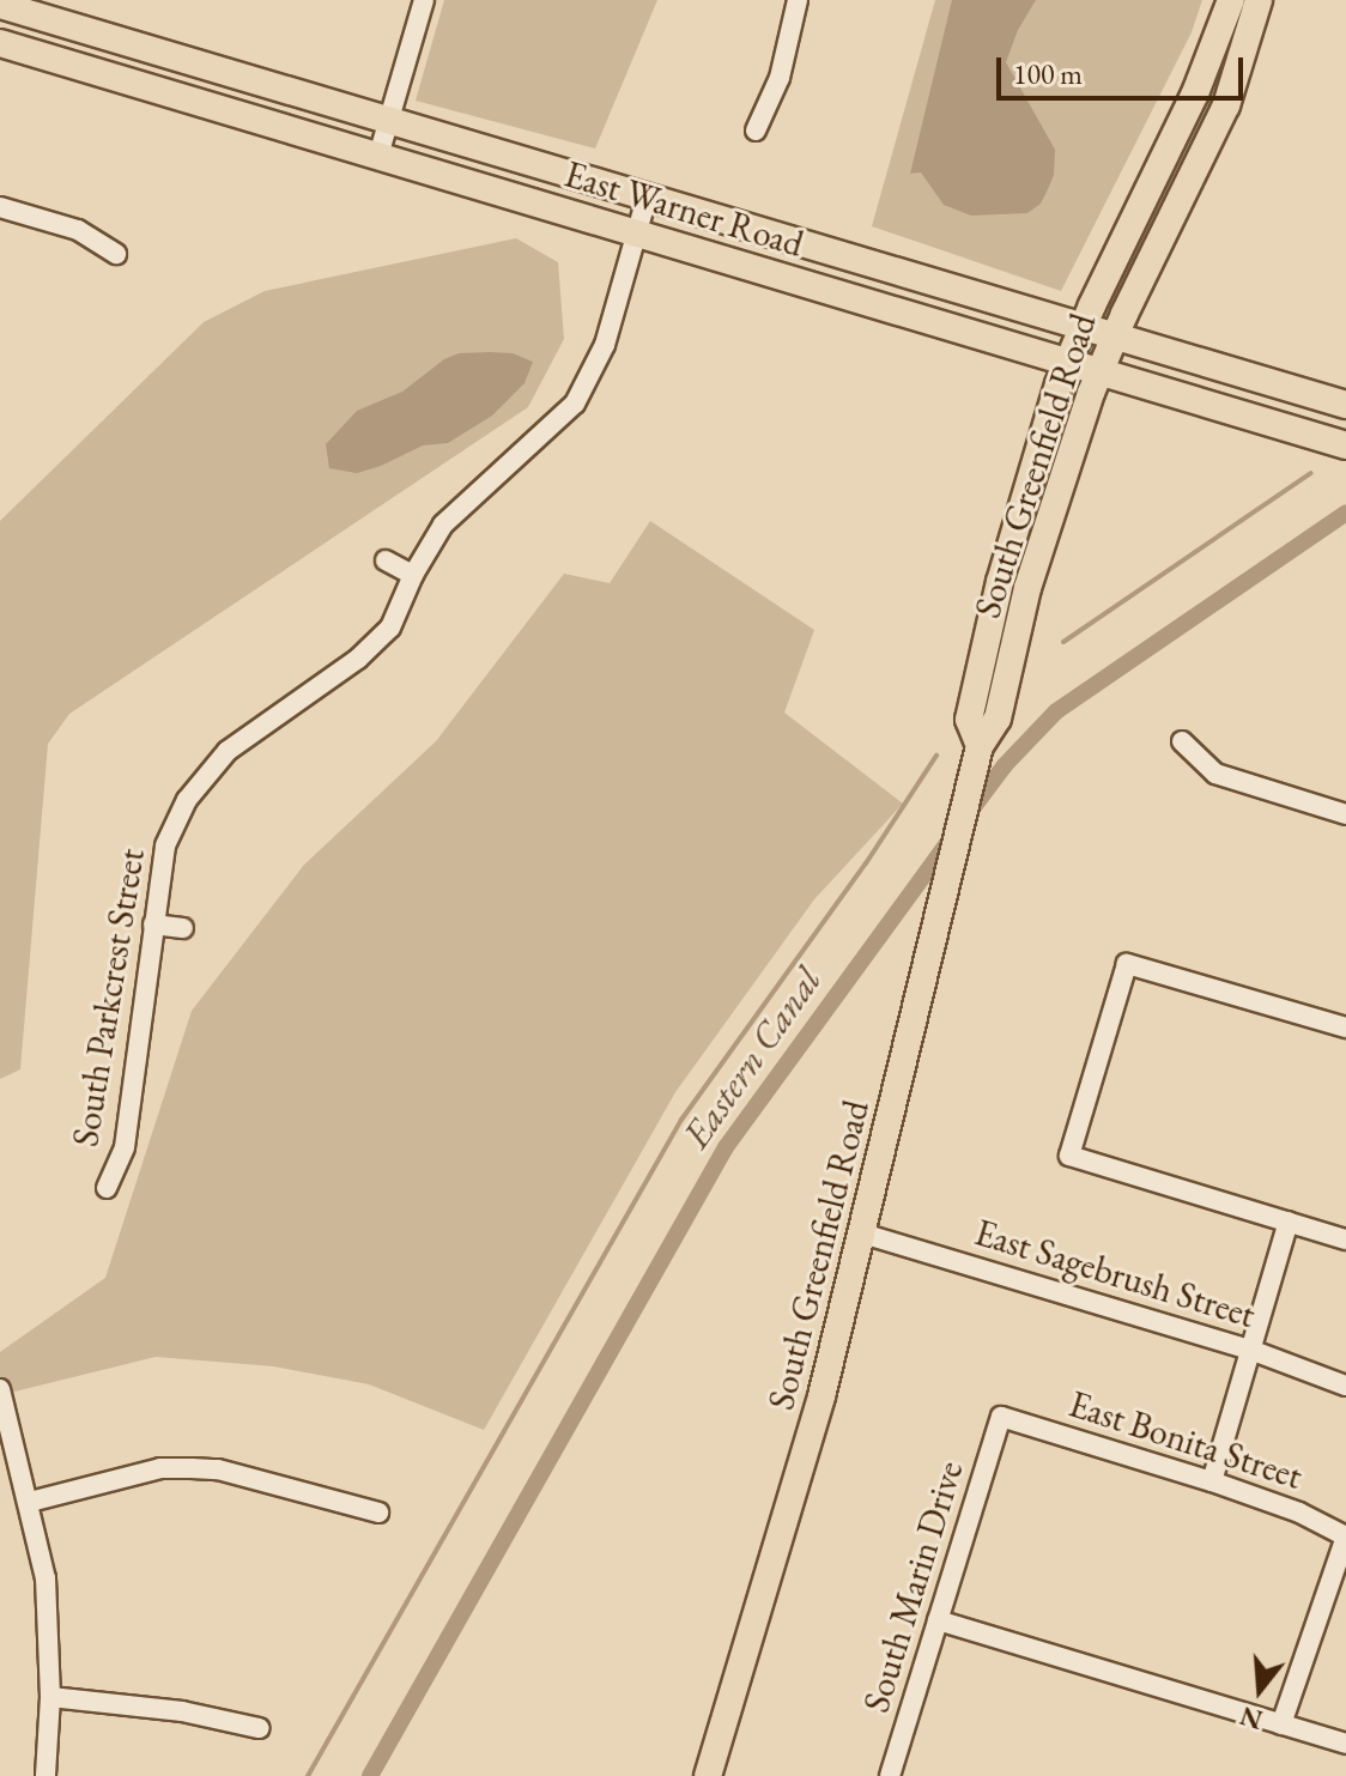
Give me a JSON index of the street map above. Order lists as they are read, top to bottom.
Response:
{
  "streets": {
    "main road": ["East Warner Road", "South Greenfield Road"],
    "street": [
      "South Parkcrest Street",
      "East Sagebrush Street",
      "East Bonita Street",
      "South Marin Drive"
    ]
  },
  "crossings": [
    ["East Warner Road", "South Greenfield Road"],
    ["East Warner Road", "South Parkcrest Street"],
    ["South Greenfield Road", "East Sagebrush Street"],
    ["East Bonita Street", "South Marin Drive"]
  ],
  "water": ["Eastern Canal"],
  "scale_bar": "100 m",
  "north": "bottom"
}
